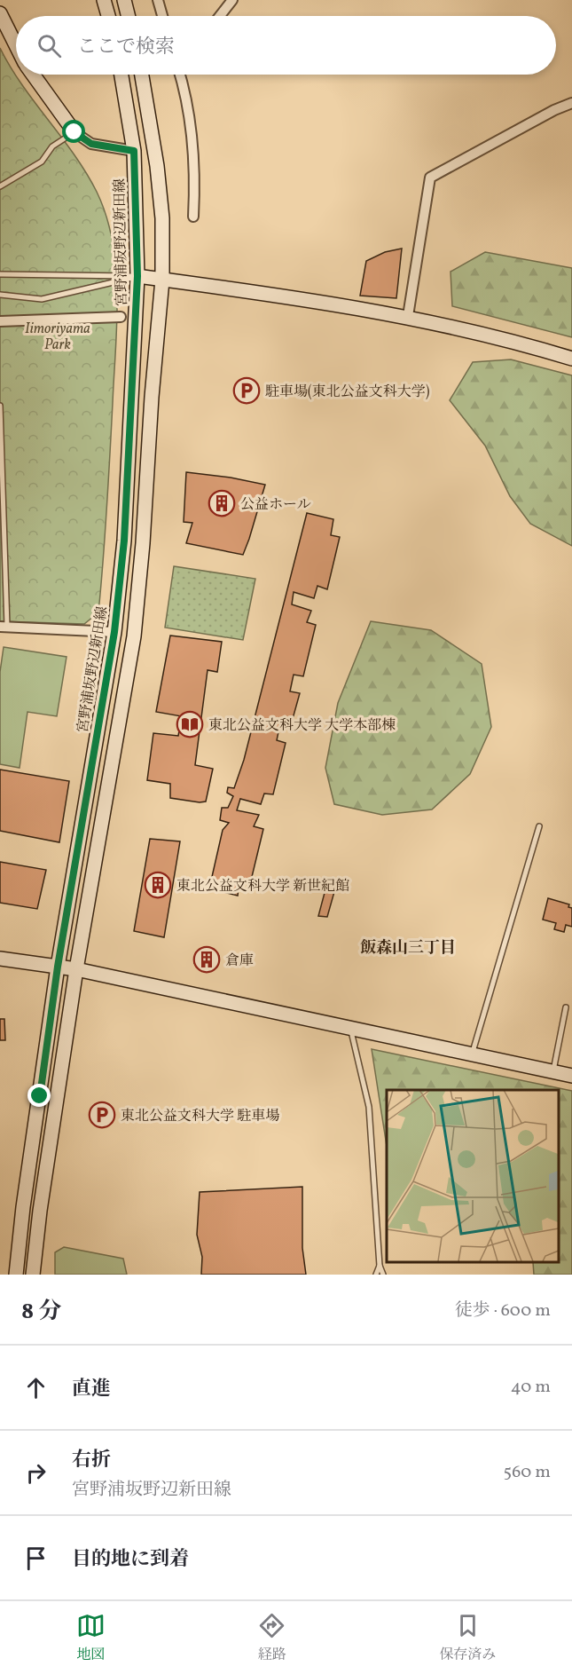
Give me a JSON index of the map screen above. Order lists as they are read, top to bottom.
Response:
{
  "streets": {
    "main road": ["宮野浦坂野辺新田線"]
  },
  "districts": ["飯森山三丁目"],
  "parks": ["Iimoriyama Park"],
  "places": {
    "parking": ["駐車場(東北公益文科大学)", "東北公益文科大学 駐車場"],
    "building": ["公益ホール", "東北公益文科大学 新世紀館", "倉庫"],
    "library": ["東北公益文科大学 大学本部棟"]
  },
  "page": {
    "search": "ここで検索",
    "heading": ["8 分", "徒歩 · 600 m"],
    "list": [
      ["直進", "40 m"],
      ["右折", "宮野浦坂野辺新田線", "560 m"],
      "目的地に到着"
    ],
    "nav": ["地図", "経路", "保存済み"]
  }
}
